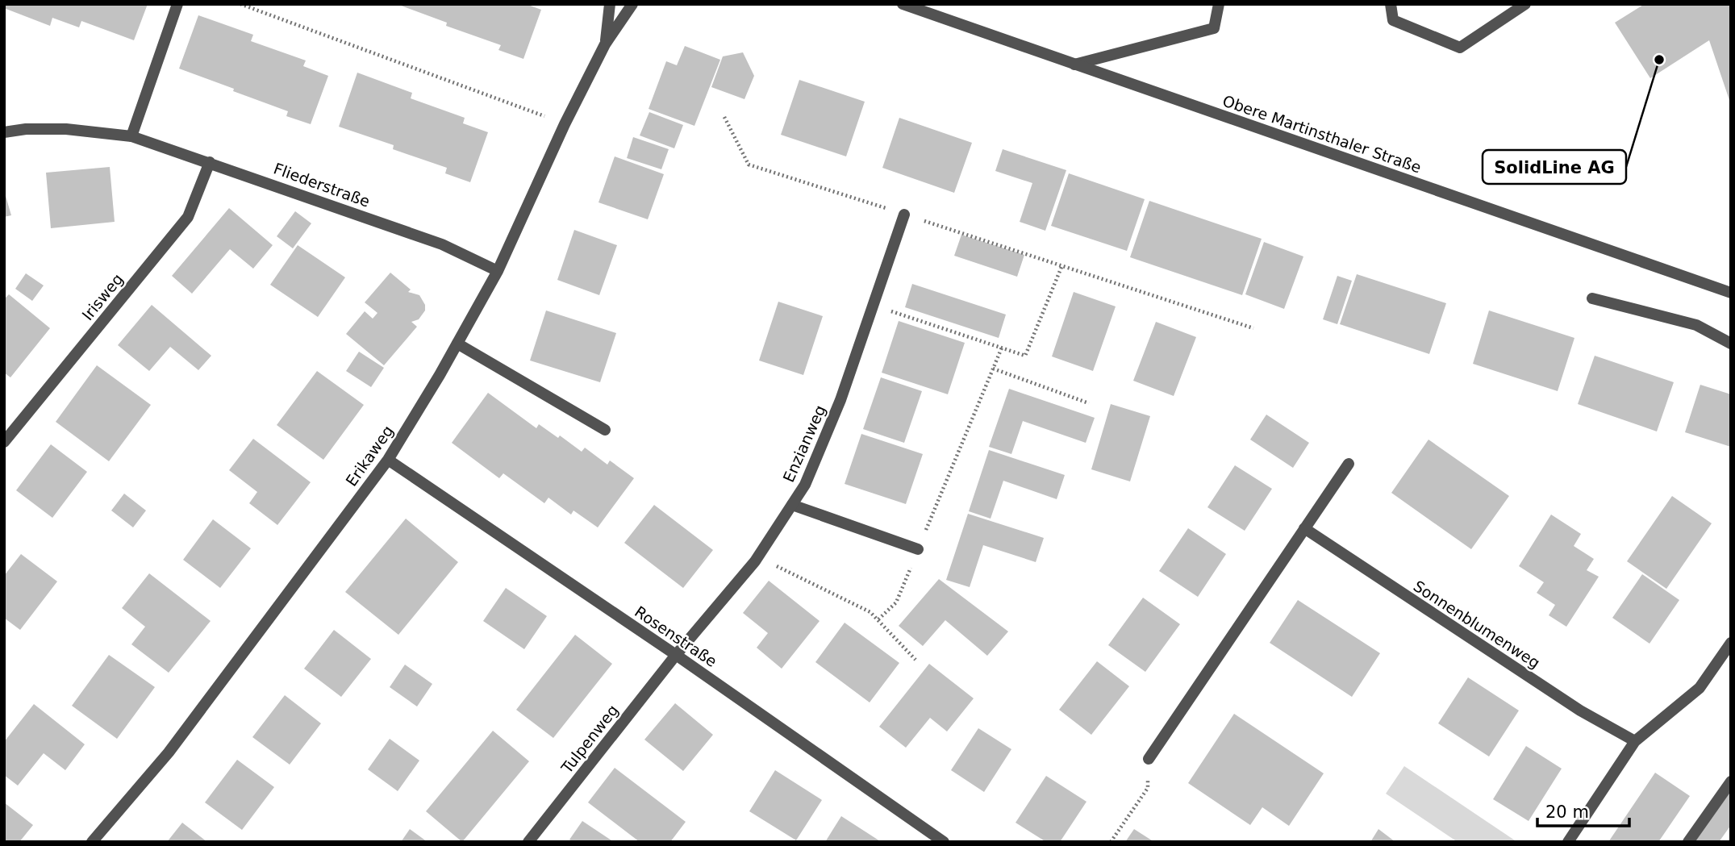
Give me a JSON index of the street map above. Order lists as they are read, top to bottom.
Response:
{
  "streets": {
    "street": [
      "Obere Martinsthaler Straße",
      "Fliederstraße",
      "Irisweg",
      "Enzianweg",
      "Erikaweg",
      "Sonnenblumenweg",
      "Rosenstraße",
      "Tulpenweg"
    ]
  },
  "crossings": [
    ["Fliederstraße", "Irisweg"],
    ["Fliederstraße", "Erikaweg"],
    ["Enzianweg", "Rosenstraße"],
    ["Enzianweg", "Tulpenweg"],
    ["Erikaweg", "Rosenstraße"],
    ["Rosenstraße", "Tulpenweg"]
  ],
  "places": ["SolidLine AG"],
  "scale_bar": "20 m"
}
